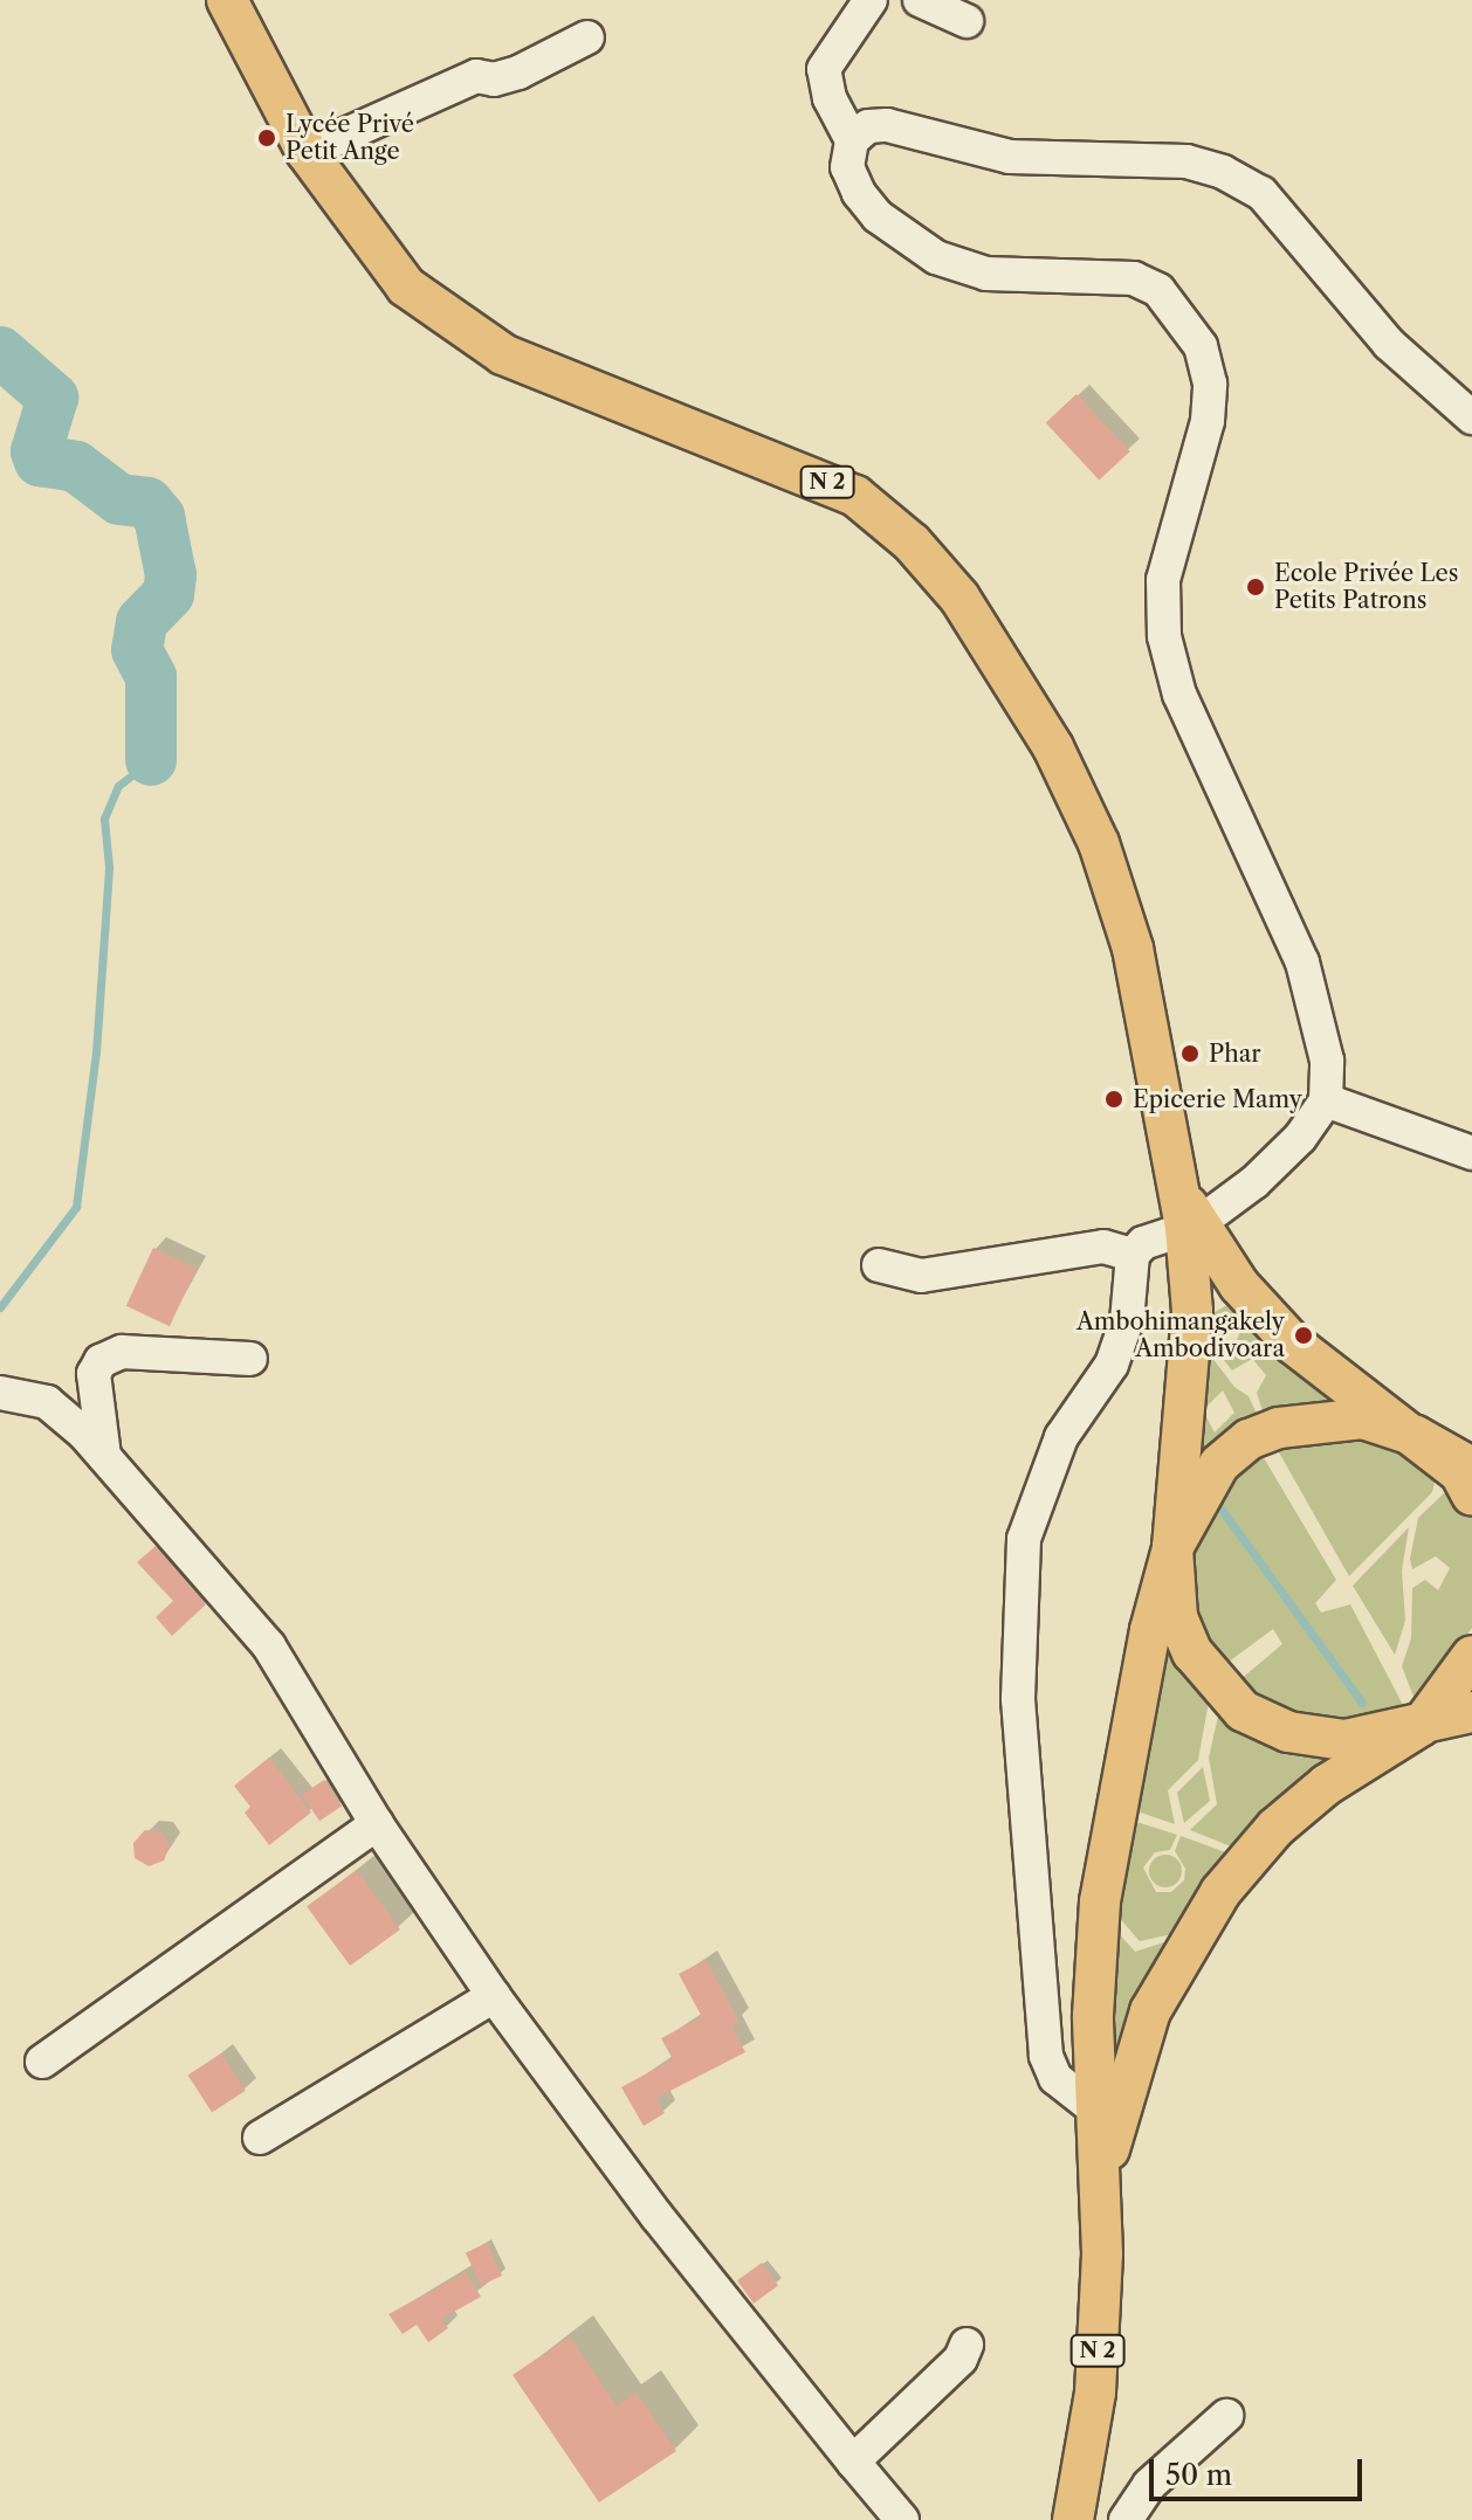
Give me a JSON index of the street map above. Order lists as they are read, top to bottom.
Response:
{
  "streets": {
    "main road": ["N 2"]
  },
  "places": [
    "Lycée Privé Petit Ange",
    "Ecole Privée Les Petits Patrons",
    "Phar",
    "Epicerie Mamy",
    "Ambohimangakely Ambodivoara"
  ],
  "scale_bar": "50 m"
}
